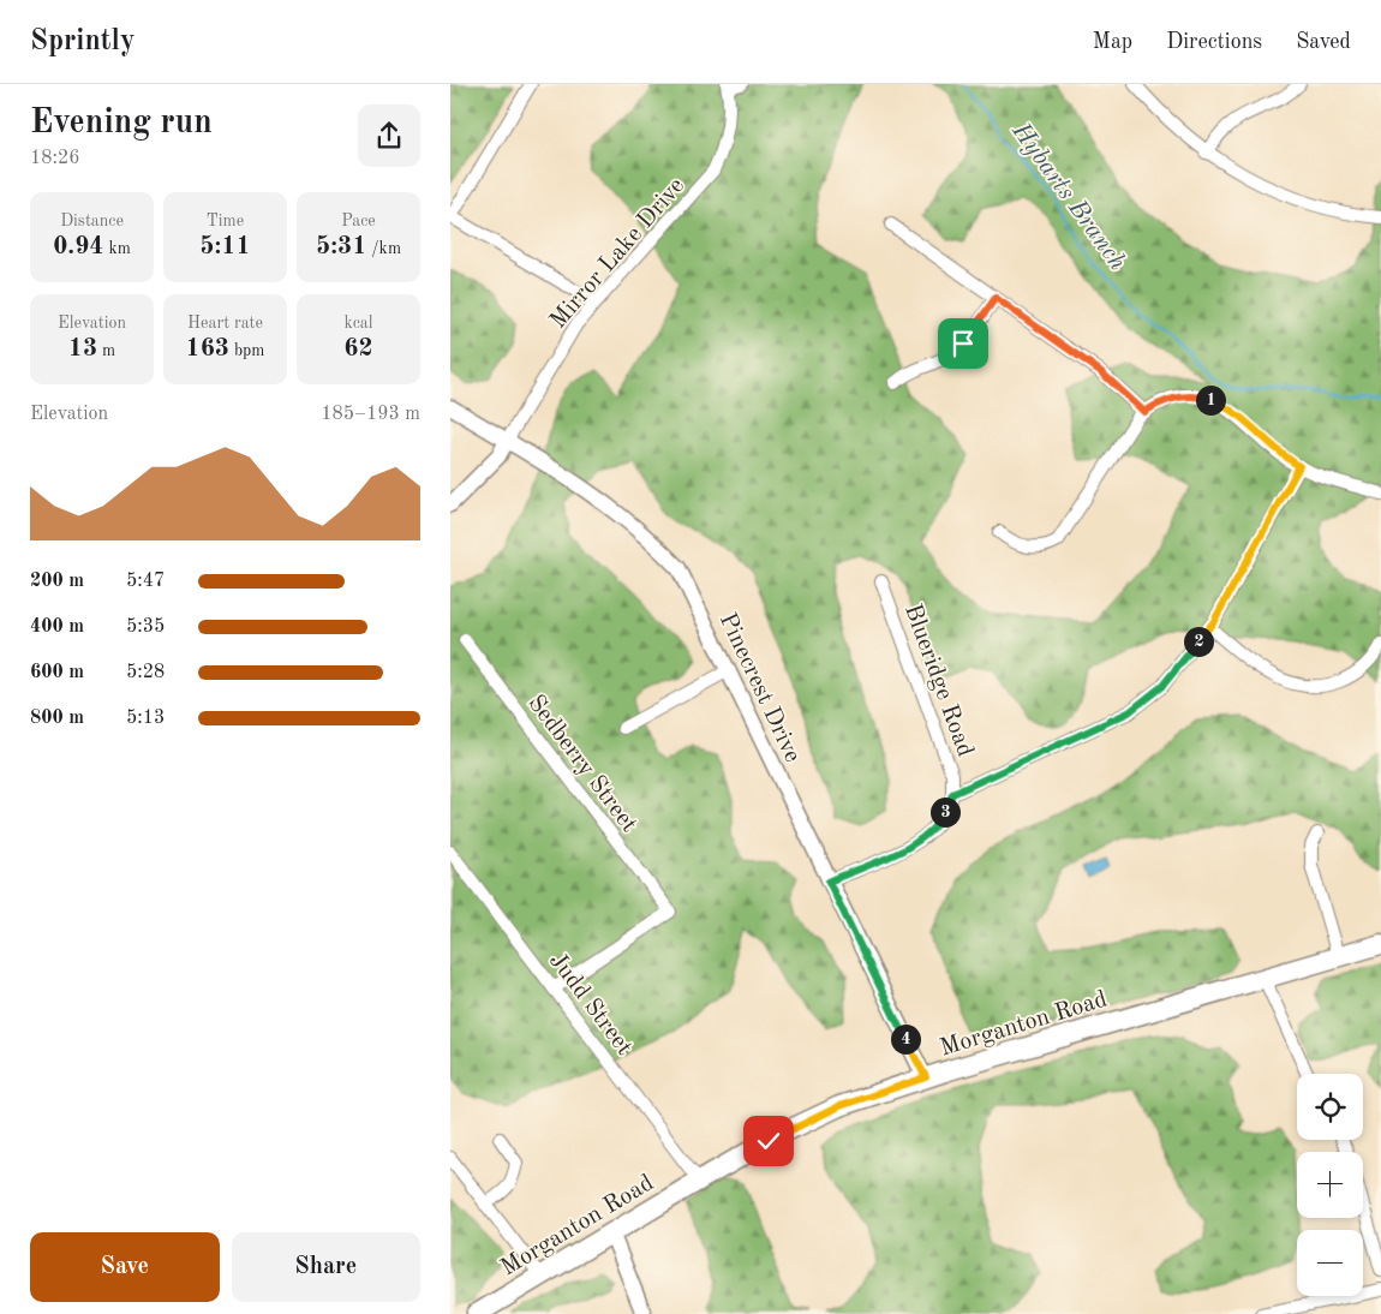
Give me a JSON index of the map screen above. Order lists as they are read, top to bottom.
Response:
{
  "streets": {
    "main road": ["Morganton Road"],
    "street": [
      "Mirror Lake Drive",
      "Blueridge Road",
      "Pinecrest Drive",
      "Sedberry Street",
      "Judd Street"
    ]
  },
  "crossings": [
    ["Mirror Lake Drive", "Pinecrest Drive"],
    ["Pinecrest Drive", "Morganton Road"],
    ["Sedberry Street", "Judd Street"],
    ["Judd Street", "Morganton Road"]
  ],
  "water": ["Hybarts Branch"],
  "page": {
    "header": "Sprintly",
    "nav": ["Map", "Directions", "Saved"],
    "heading": ["Evening run", "18:26"],
    "stats": [
      ["Distance", "0.94 km"],
      ["Time", "5:11"],
      ["Pace", "5:31 /km"],
      ["Elevation", "13 m"],
      ["Heart rate", "163 bpm"],
      ["kcal", "62"]
    ],
    "pins": [
      "1",
      "2",
      "3",
      "4"
    ],
    "chart": ["Elevation", "185–193 m"],
    "list": [
      {
        "name": "200 m",
        "note": "5:47"
      },
      {
        "name": "400 m",
        "note": "5:35"
      },
      {
        "name": "600 m",
        "note": "5:28"
      },
      {
        "name": "800 m",
        "note": "5:13"
      }
    ],
    "map_buttons": ["+", "−"],
    "buttons": ["Save", "Share"]
  }
}
